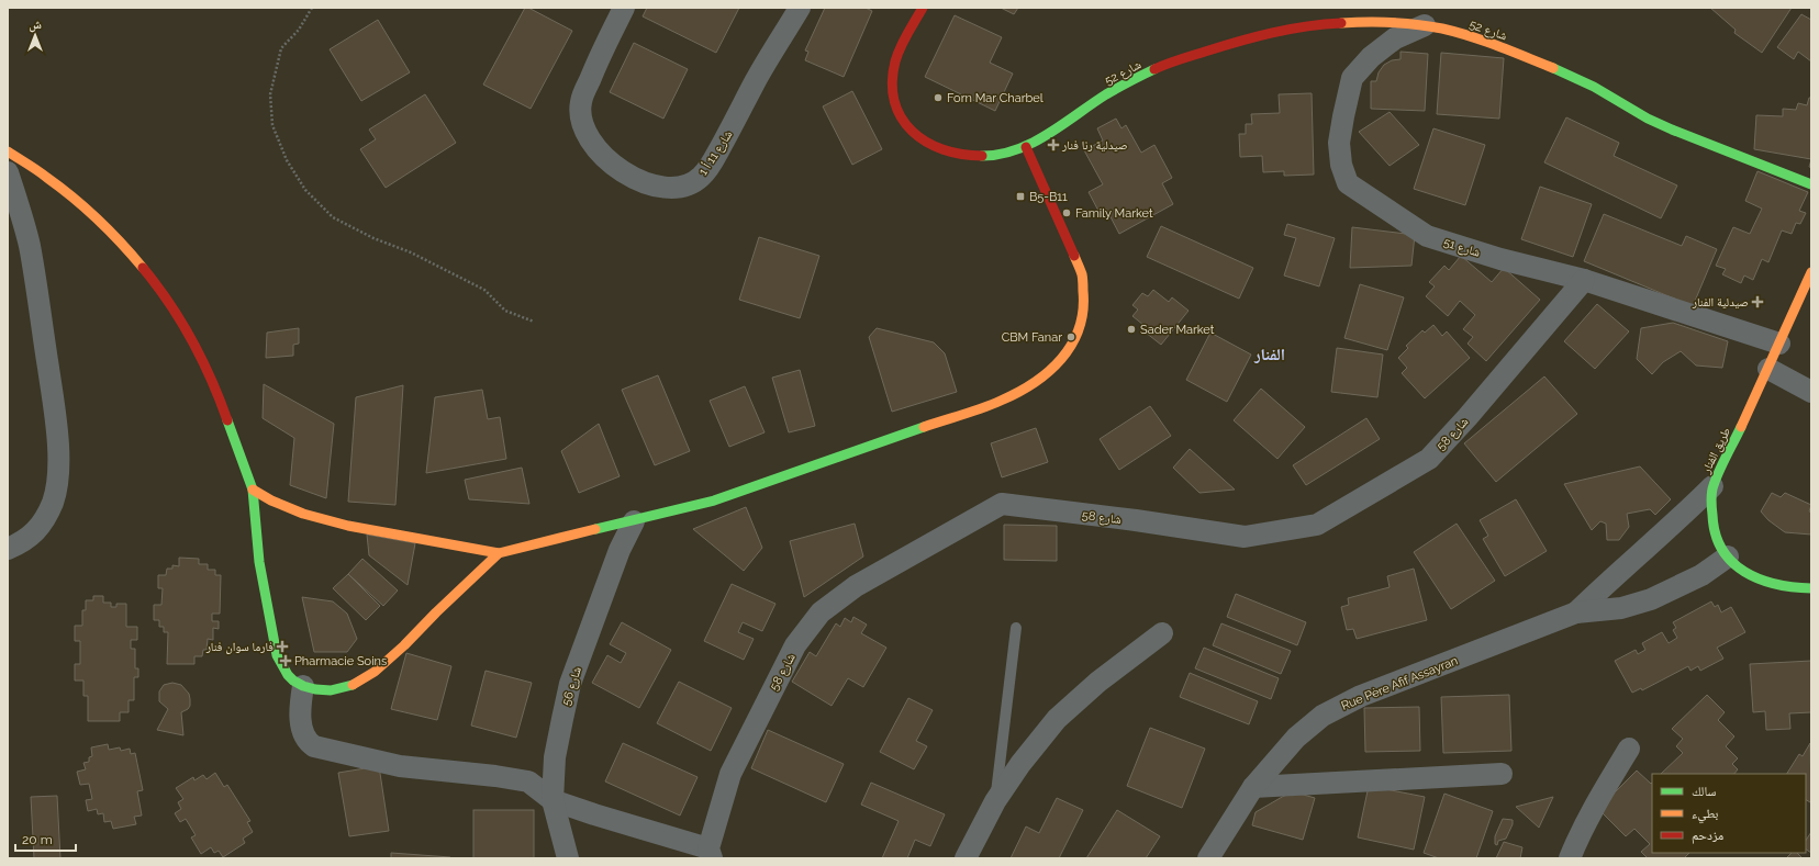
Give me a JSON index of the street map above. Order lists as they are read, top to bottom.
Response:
{
  "streets": {
    "street": [
      "شارع 52",
      "شارع 11 أ 1",
      "شارع 51",
      "شارع 58",
      "طريق الفنار",
      "Rue Père Afif Assayran",
      "شارع 56"
    ]
  },
  "crossings": [
    ["شارع 52", "شارع 51"],
    ["شارع 51", "شارع 58"],
    ["شارع 51", "طريق الفنار"],
    ["طريق الفنار", "Rue Père Afif Assayran"]
  ],
  "districts": ["الفنار"],
  "places": {
    "other": [
      "Forn Mar Charbel",
      "Family Market",
      "Sader Market",
      "CBM Fanar"
    ],
    "health": [
      "صيدلية رنا فنار",
      "صيدلية الفنار",
      "فارما سوان فنار",
      "Pharmacie Soins"
    ],
    "transit": ["B5-B11"]
  },
  "legend": ["سالك", "بطيء", "مزدحم"],
  "scale_bar": "20 m",
  "north": "top"
}
